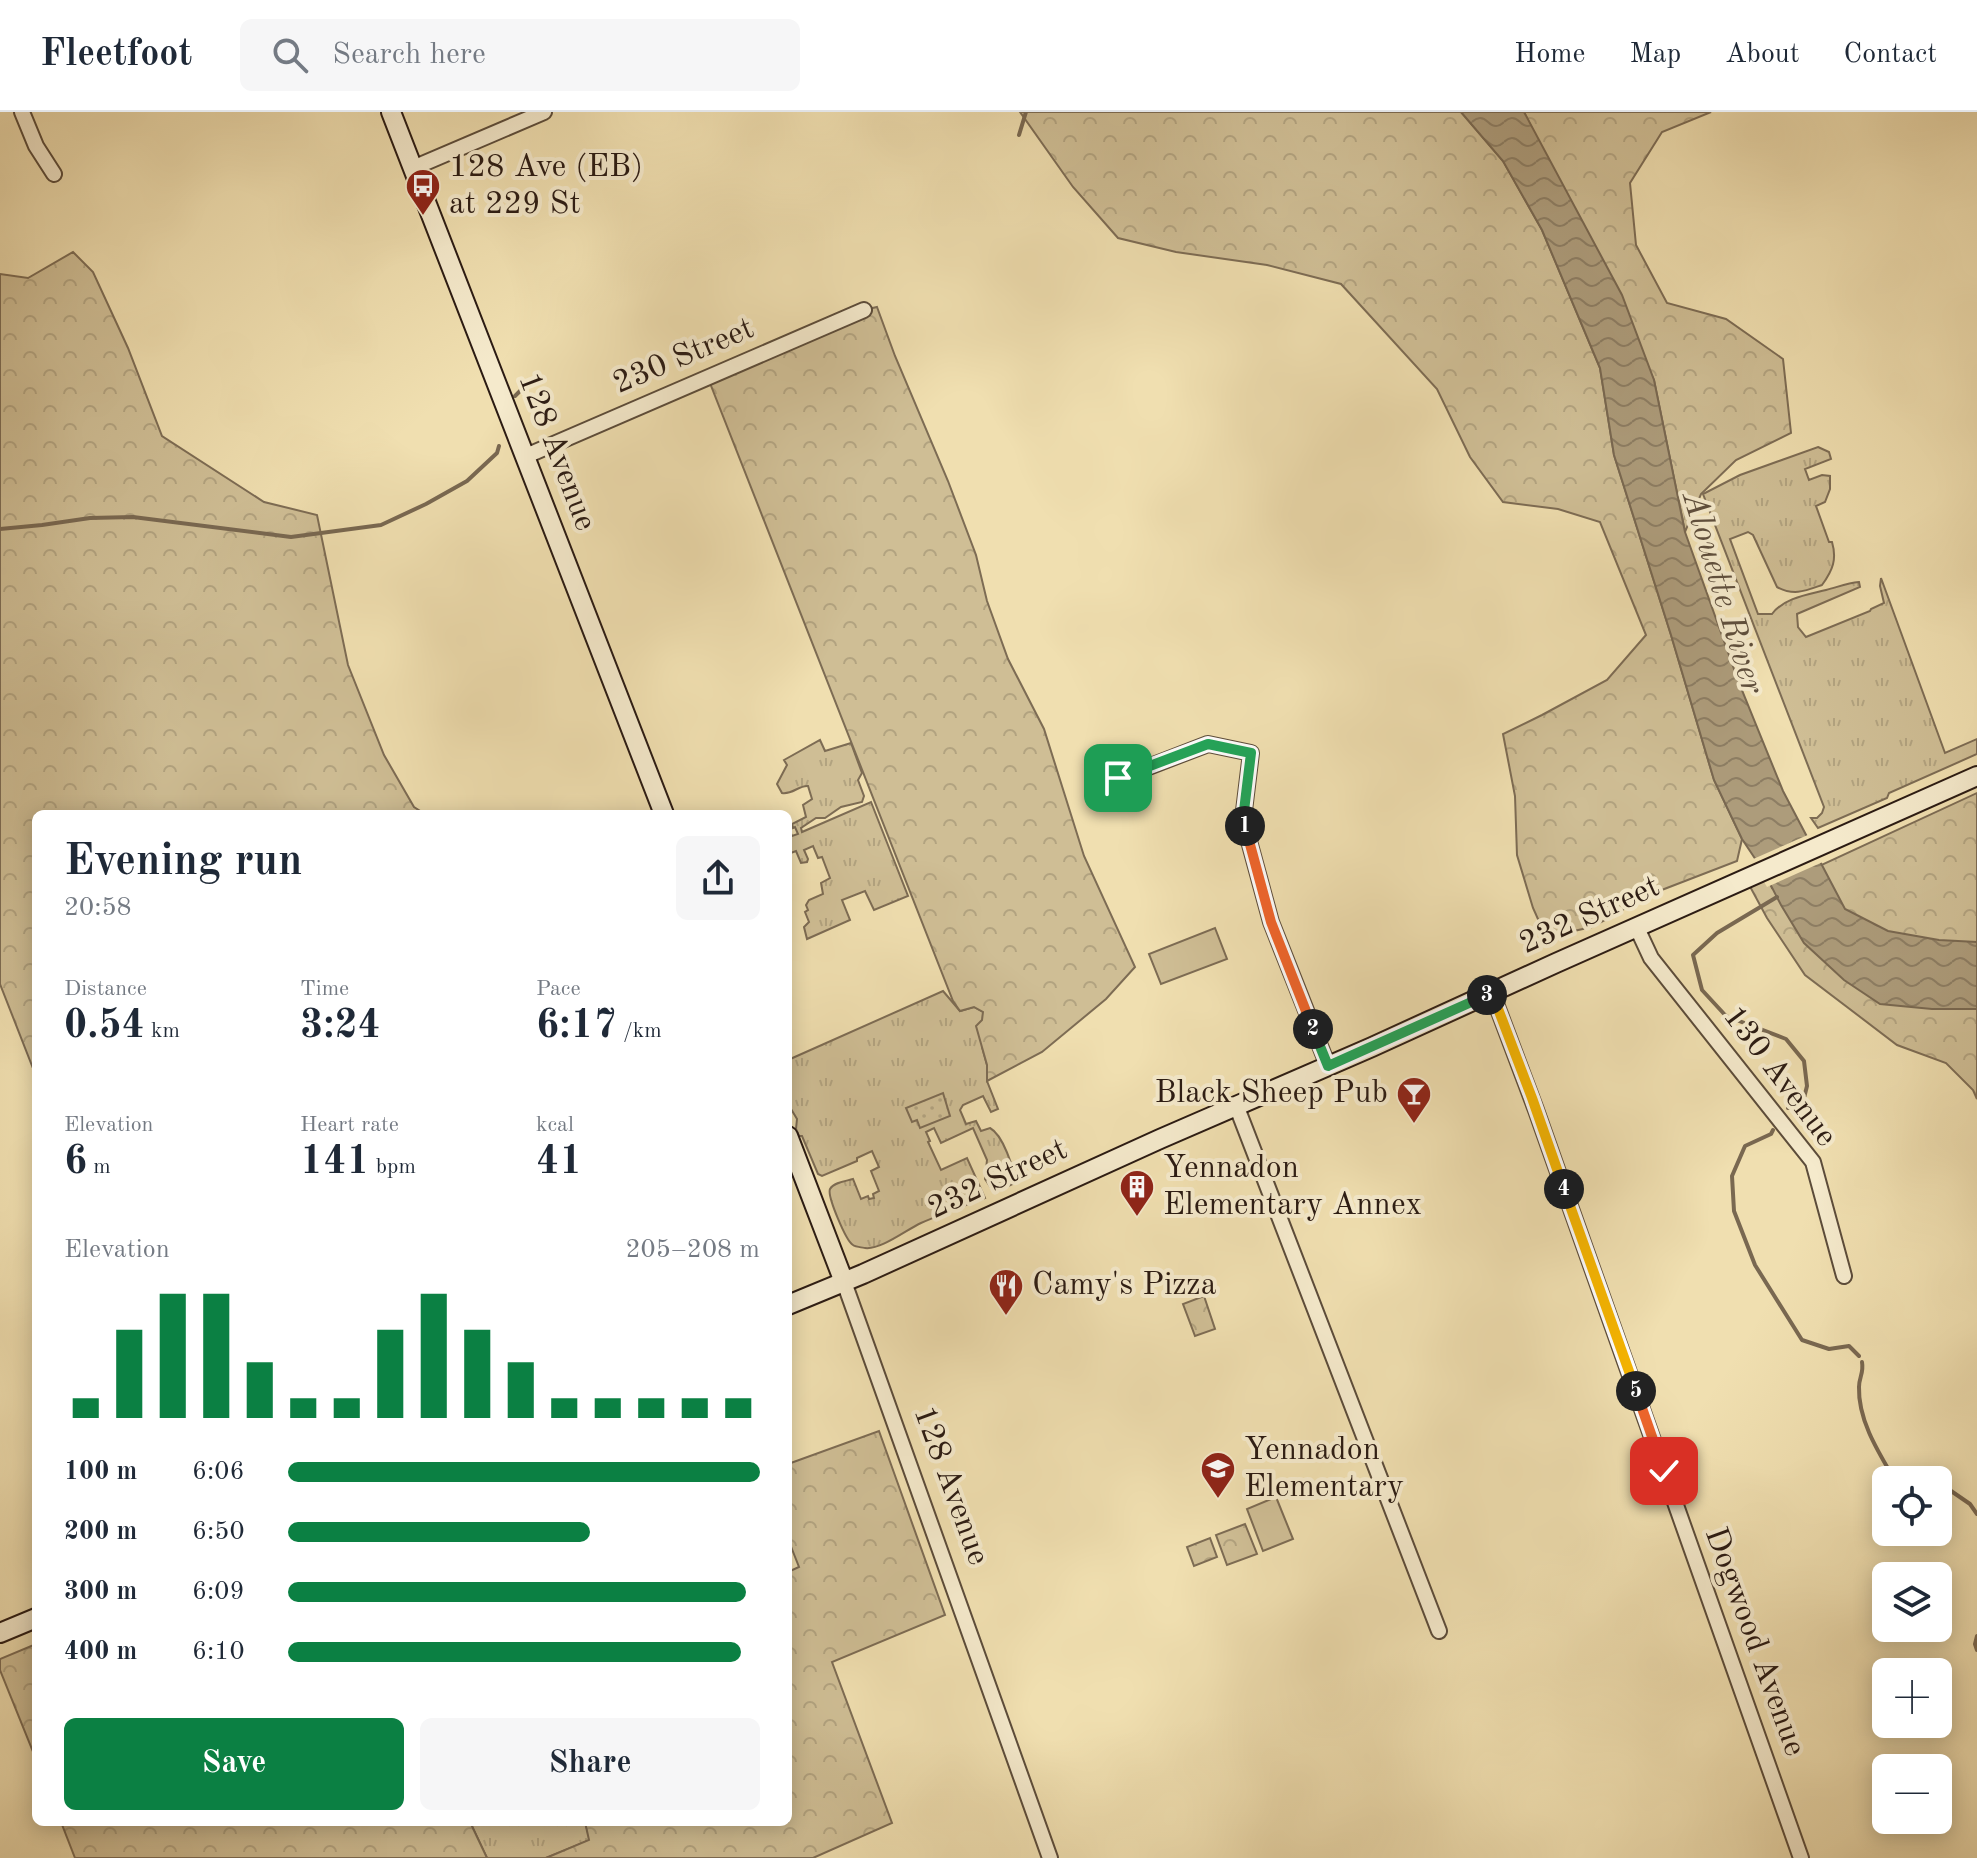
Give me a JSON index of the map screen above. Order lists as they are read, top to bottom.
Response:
{
  "streets": {
    "main road": ["128 Avenue", "232 Street"],
    "street": ["230 Street", "130 Avenue", "Dogwood Avenue"]
  },
  "crossings": [
    ["230 Street", "128 Avenue"],
    ["128 Avenue", "232 Street"],
    ["232 Street", "130 Avenue"],
    ["232 Street", "Dogwood Avenue"]
  ],
  "water": ["Alouette River"],
  "places": {
    "bus stop": ["128 Ave (EB) at 229 St"],
    "bar": ["Black Sheep Pub"],
    "building": ["Yennadon Elementary Annex"],
    "restaurant": ["Camy's Pizza"],
    "school or university": ["Yennadon Elementary"]
  },
  "page": {
    "header": "Fleetfoot",
    "search": "Search here",
    "nav": [
      "Home",
      "Map",
      "About",
      "Contact"
    ],
    "pins": [
      "1",
      "3",
      "2",
      "4",
      "5"
    ],
    "heading": ["Evening run", "20:58"],
    "stats": [
      ["Distance", "0.54 km"],
      ["Time", "3:24"],
      ["Pace", "6:17 /km"],
      ["Elevation", "6 m"],
      ["Heart rate", "141 bpm"],
      ["kcal", "41"]
    ],
    "chart": ["Elevation", "205–208 m"],
    "list": [
      {
        "name": "100 m",
        "note": "6:06"
      },
      {
        "name": "200 m",
        "note": "6:50"
      },
      {
        "name": "300 m",
        "note": "6:09"
      },
      {
        "name": "400 m",
        "note": "6:10"
      }
    ],
    "map_buttons": ["+", "−"],
    "buttons": ["Save", "Share"]
  }
}
